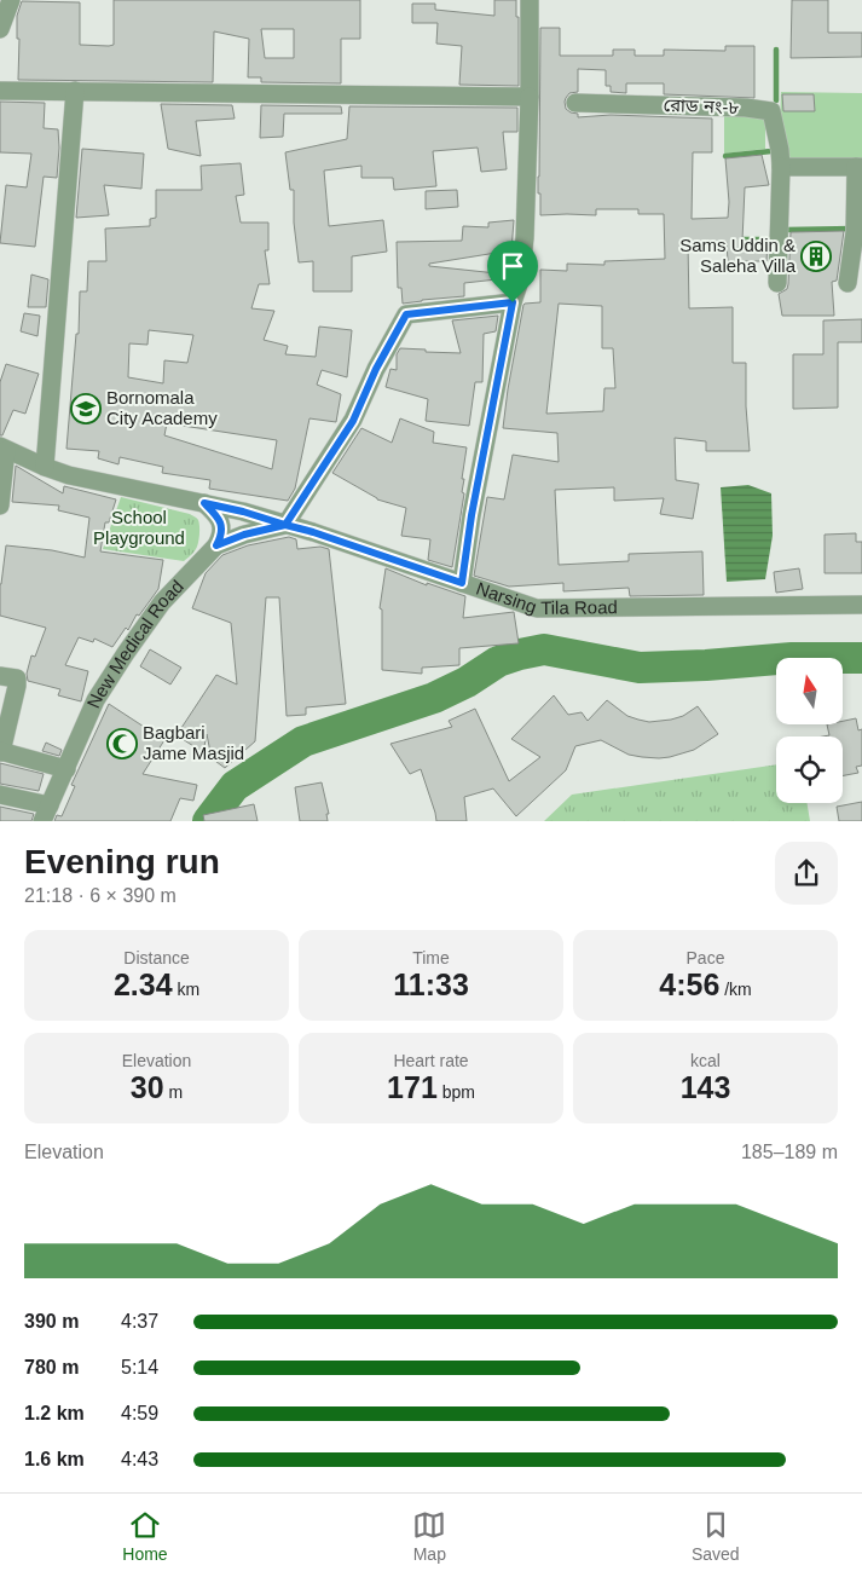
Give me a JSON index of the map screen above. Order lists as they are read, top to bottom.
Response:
{
  "streets": {
    "street": ["রোড নং-৮", "Narsing Tila Road", "New Medical Road"]
  },
  "crossings": [
    ["Narsing Tila Road", "New Medical Road"]
  ],
  "parks": ["School Playground"],
  "places": {
    "building": ["Sams Uddin & Saleha Villa"],
    "school or university": ["Bornomala City Academy"],
    "mosque": ["Bagbari Jame Masjid"]
  },
  "north": "top",
  "page": {
    "heading": ["Evening run", "21:18 · 6 × 390 m"],
    "stats": [
      ["Distance", "2.34 km"],
      ["Time", "11:33"],
      ["Pace", "4:56 /km"],
      ["Elevation", "30 m"],
      ["Heart rate", "171 bpm"],
      ["kcal", "143"]
    ],
    "chart": ["Elevation", "185–189 m"],
    "list": [
      {
        "name": "390 m",
        "note": "4:37"
      },
      {
        "name": "780 m",
        "note": "5:14"
      },
      {
        "name": "1.2 km",
        "note": "4:59"
      },
      {
        "name": "1.6 km",
        "note": "4:43"
      }
    ],
    "tabs": ["Home", "Map", "Saved"]
  }
}
